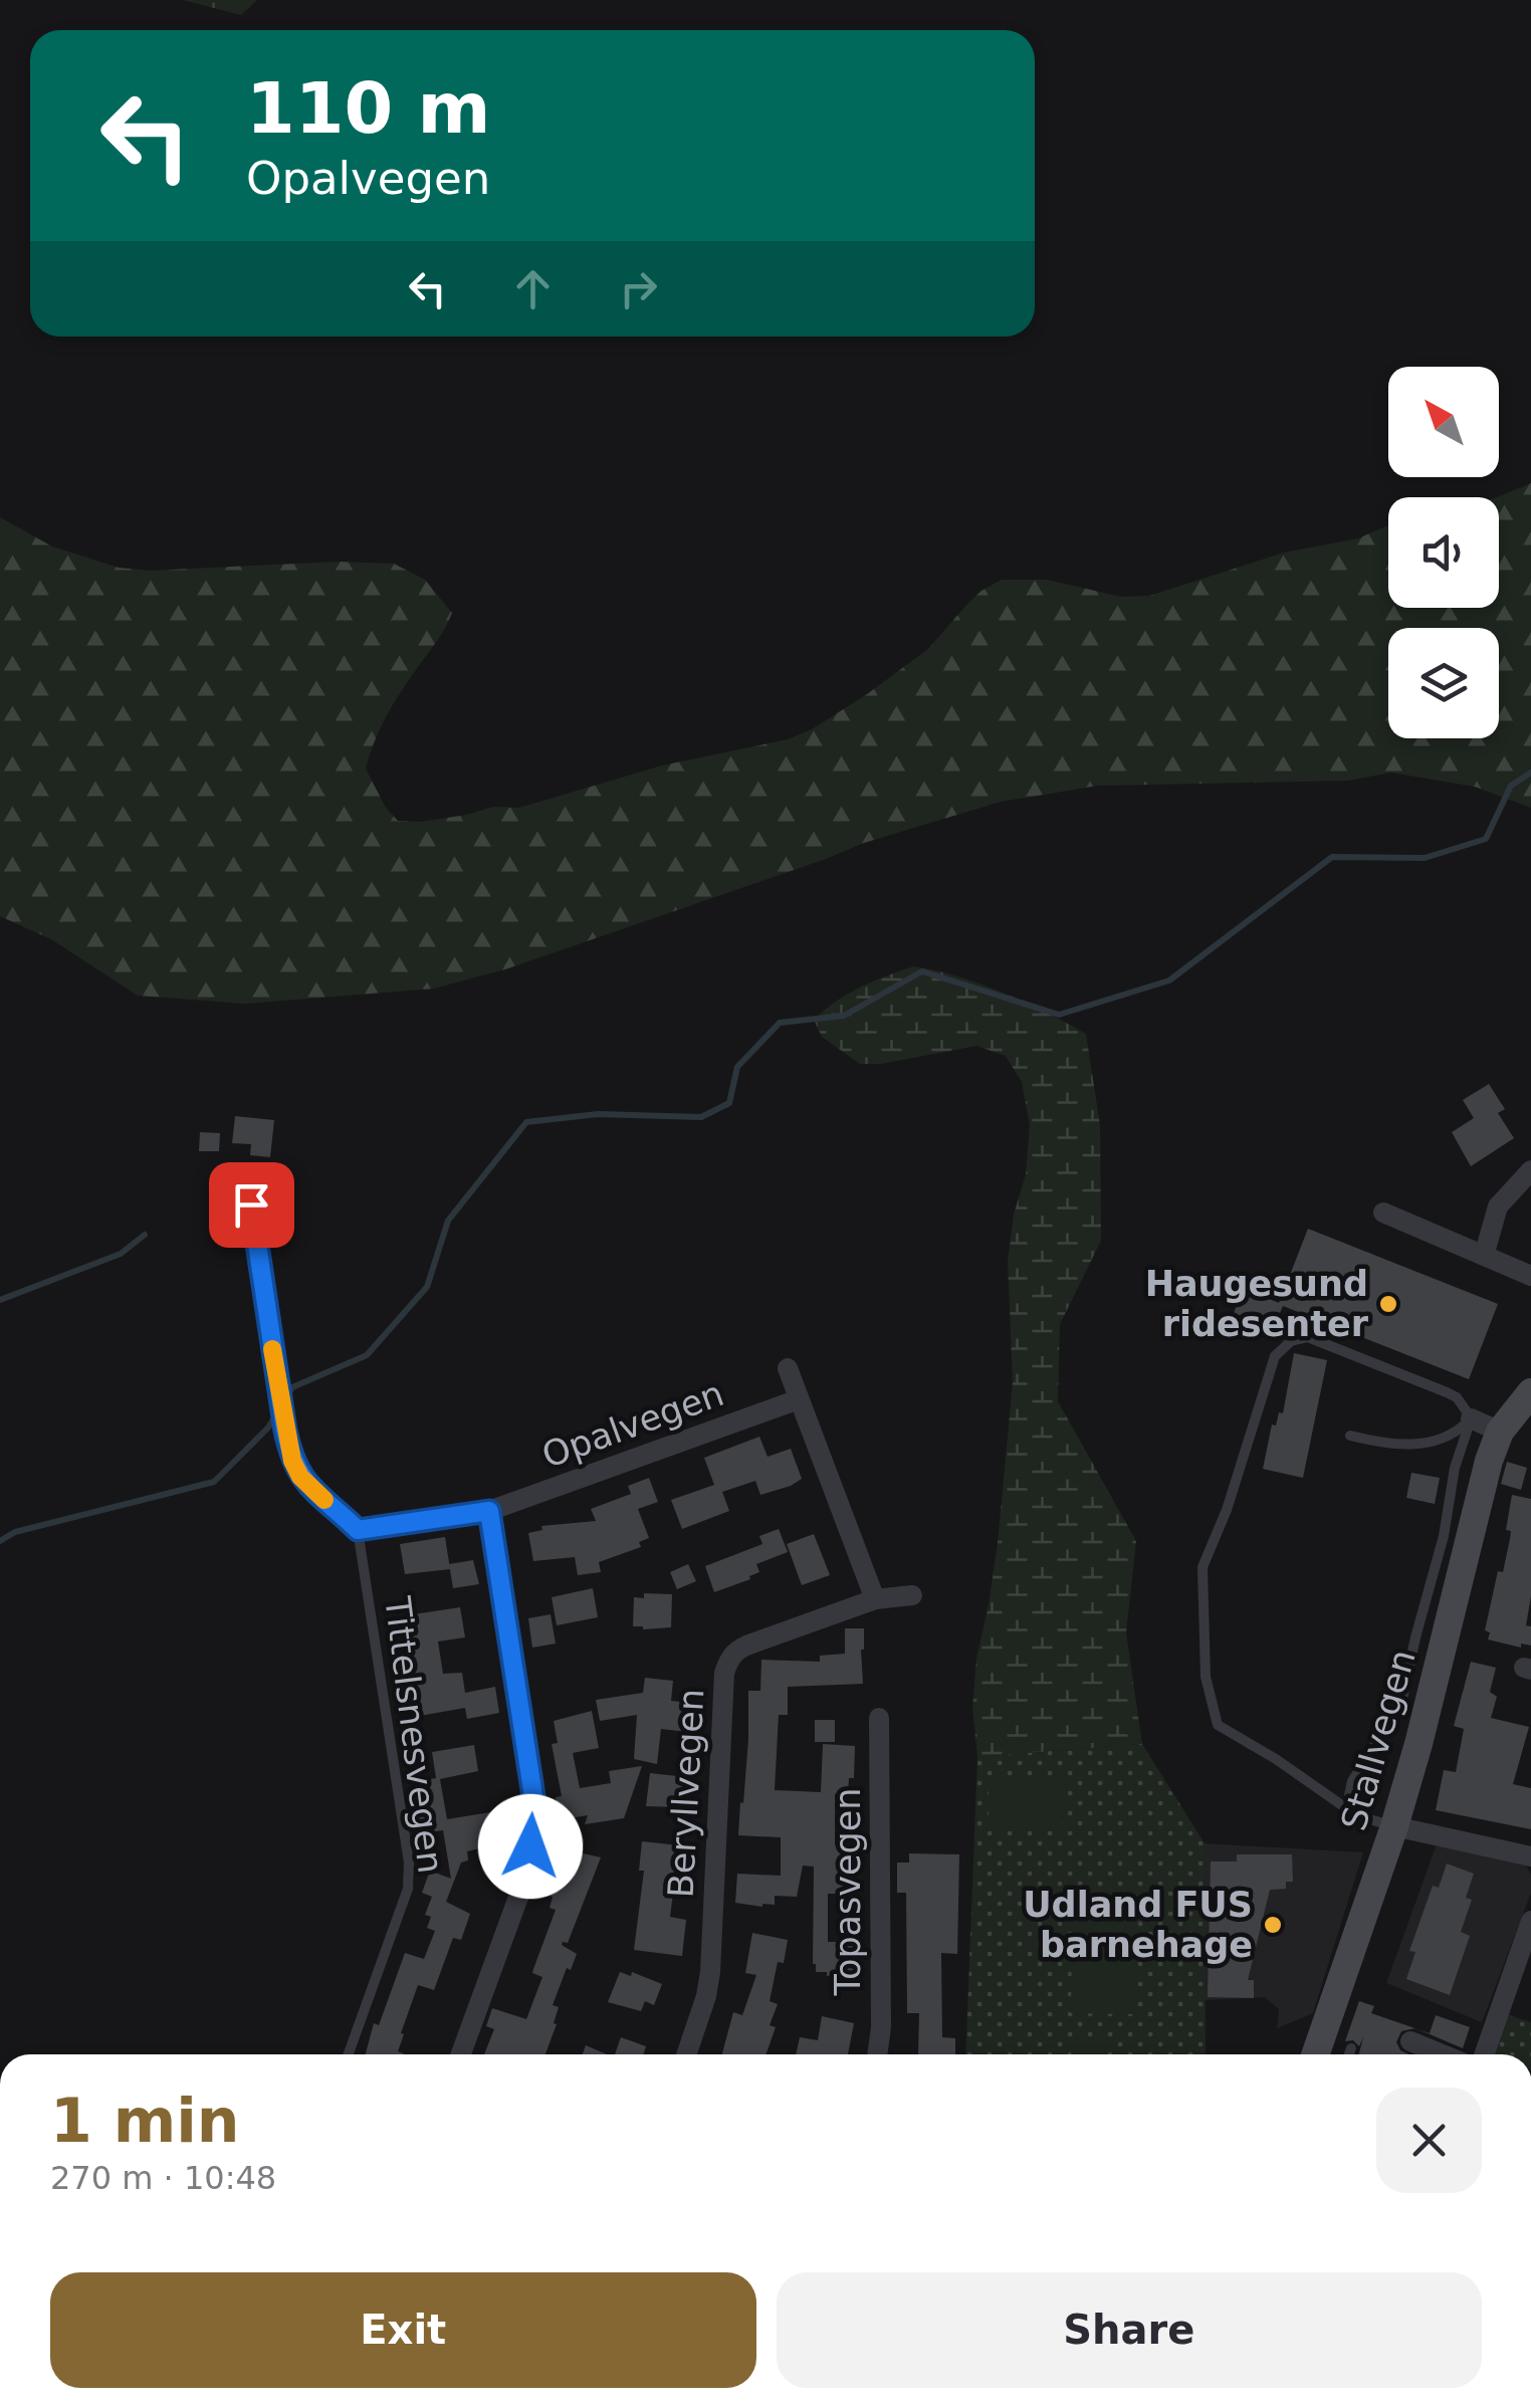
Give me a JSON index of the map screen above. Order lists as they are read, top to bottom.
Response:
{
  "streets": {
    "street": [
      "Opalvegen",
      "Stallvegen",
      "Beryllvegen",
      "Topasvegen"
    ],
    "lane": ["Tittelsnesvegen"]
  },
  "crossings": [
    ["Opalvegen", "Tittelsnesvegen"]
  ],
  "places": ["Haugesund ridesenter", "Udland FUS barnehage"],
  "north": "top left",
  "page": {
    "turn": ["110 m", "Opalvegen"],
    "heading": ["1 min", "270 m · 10:48"],
    "buttons": ["Exit", "Share"]
  }
}
